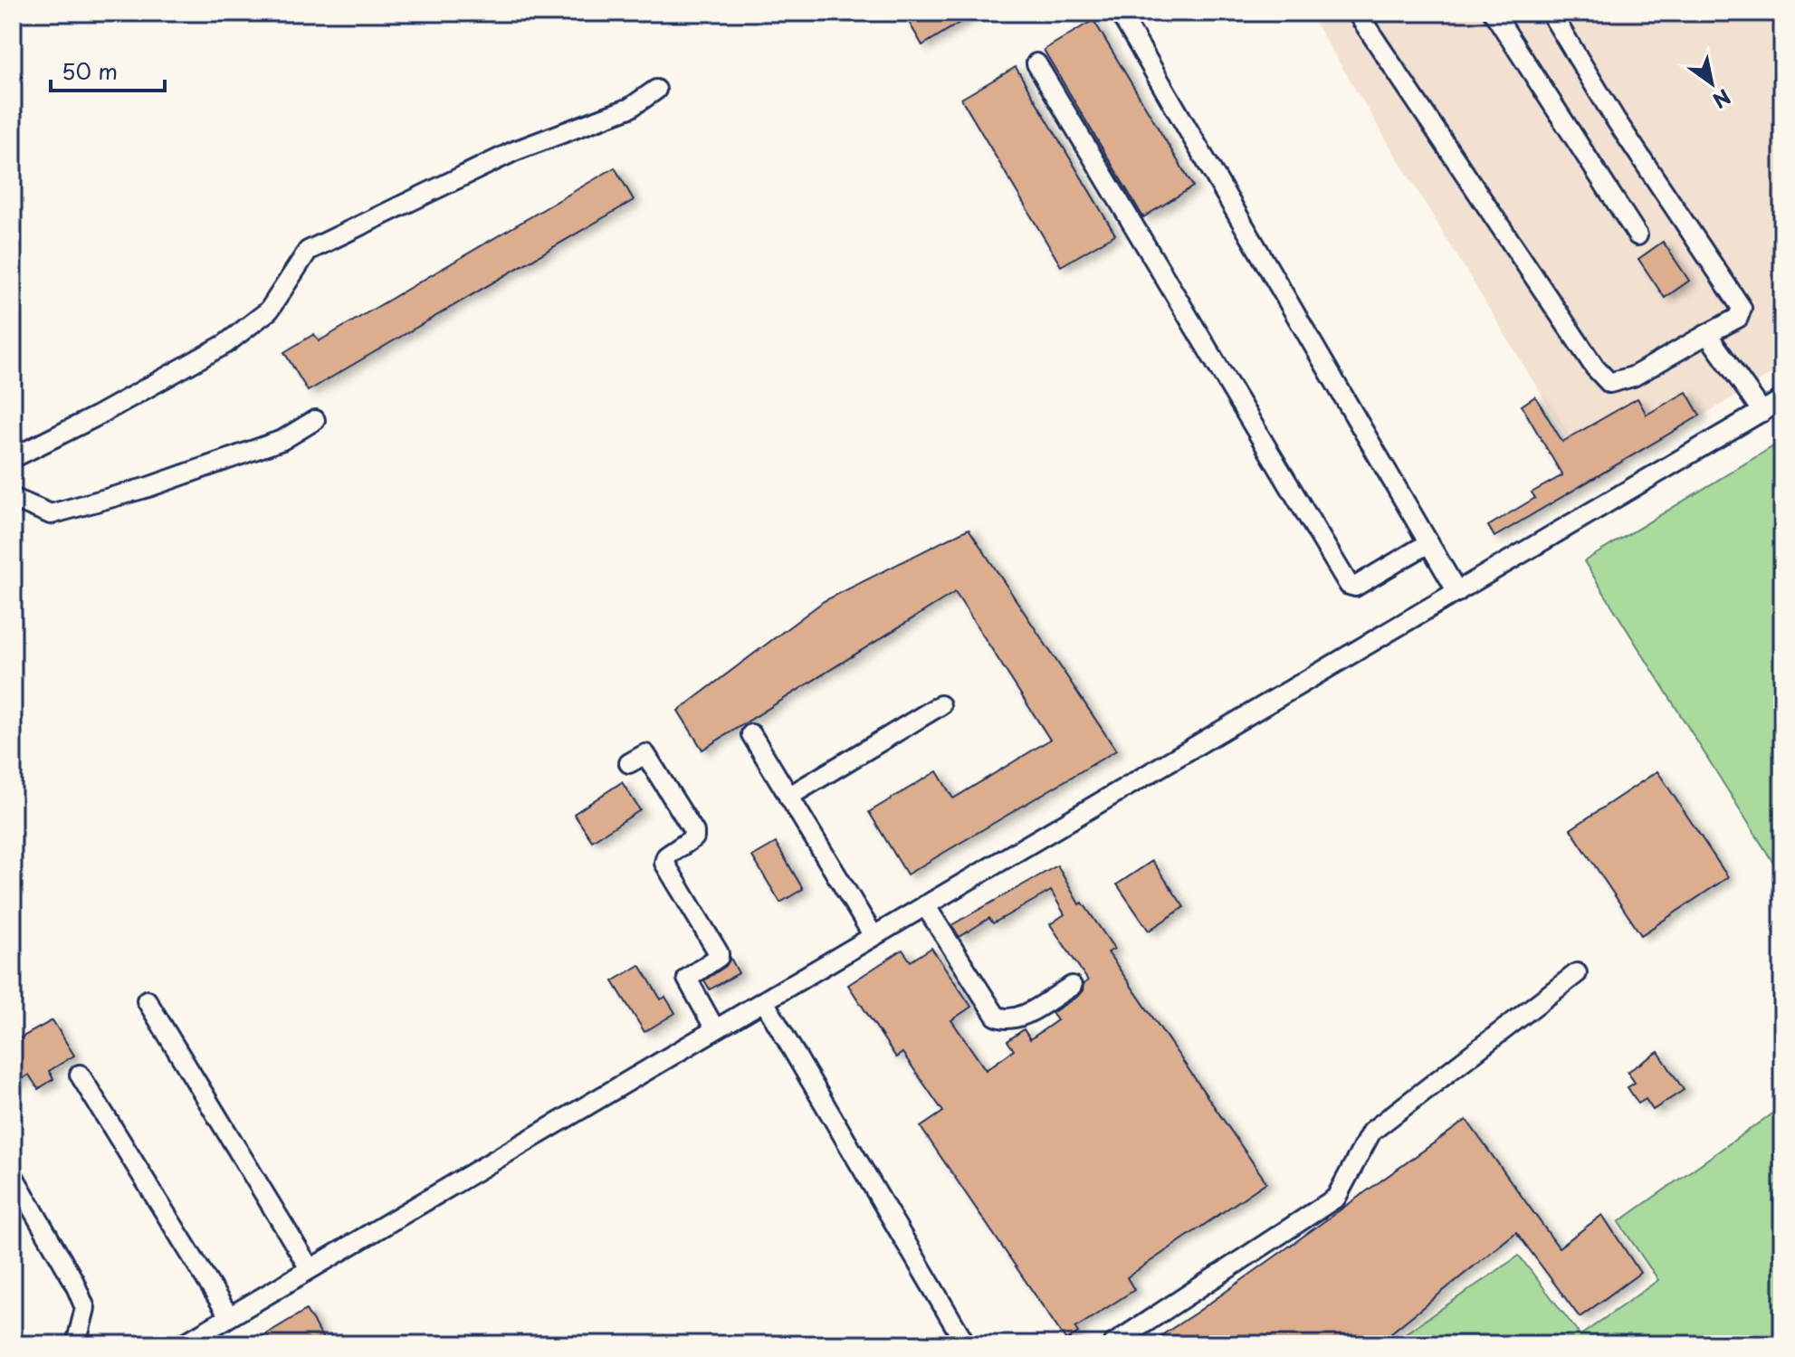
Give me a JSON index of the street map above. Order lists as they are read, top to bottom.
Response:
{
  "scale_bar": "50 m",
  "north": "bottom right"
}
